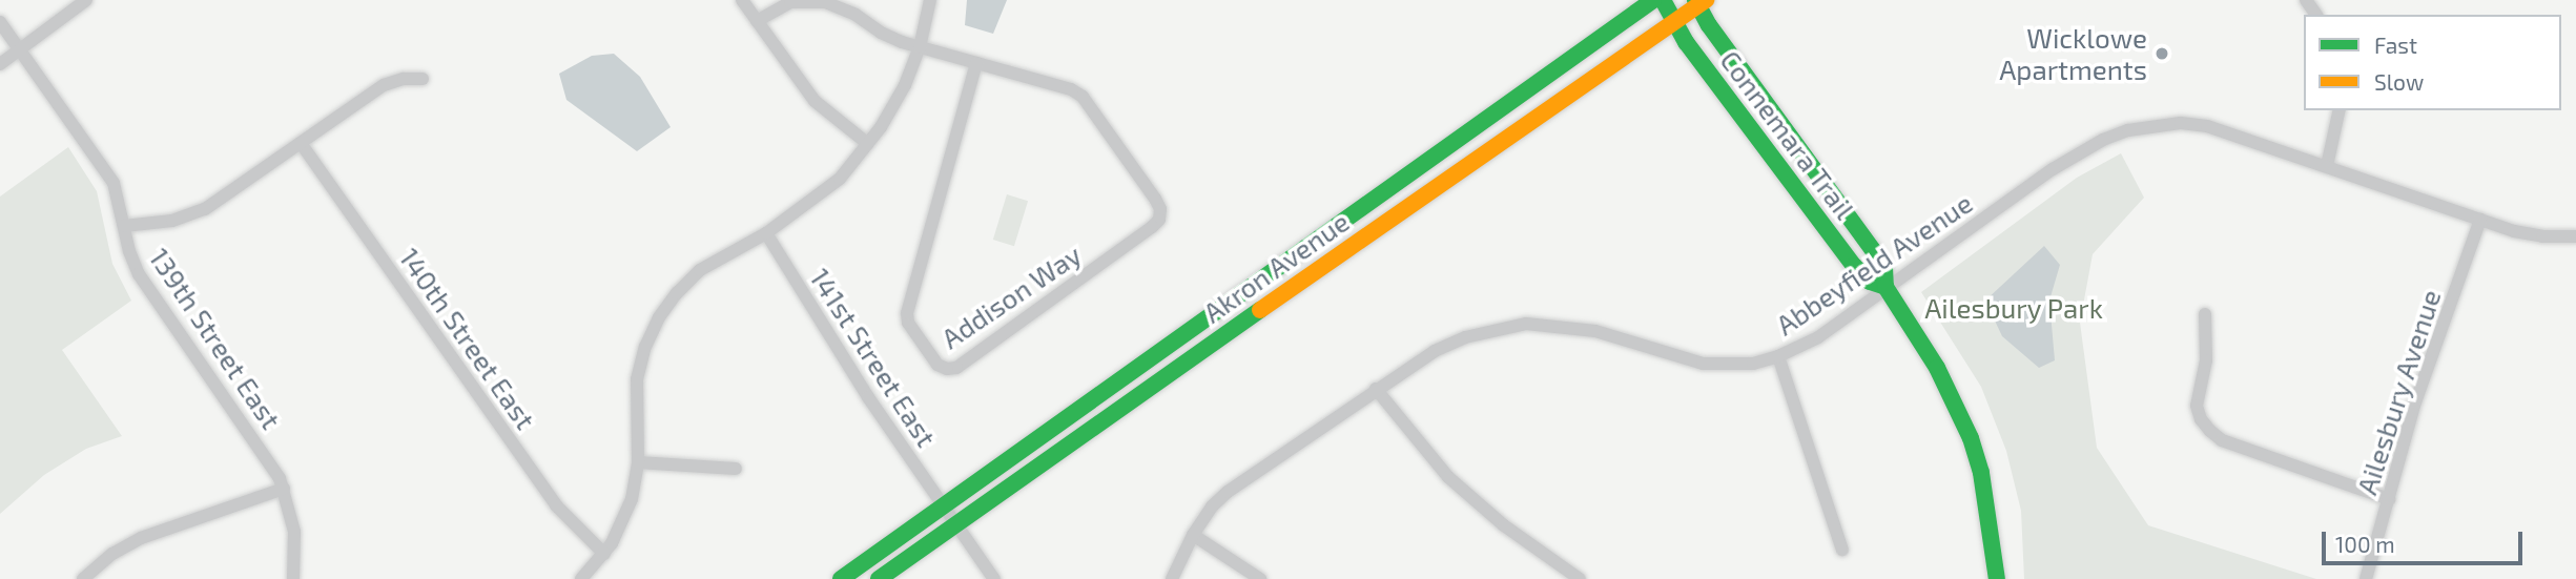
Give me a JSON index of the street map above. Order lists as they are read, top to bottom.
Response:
{
  "streets": {
    "street": [
      "Connemara Trail",
      "Abbeyfield Avenue",
      "Akron Avenue",
      "Addison Way",
      "139th Street East",
      "140th Street East",
      "141st Street East",
      "Ailesbury Avenue"
    ]
  },
  "crossings": [
    ["Connemara Trail", "Abbeyfield Avenue"],
    ["Connemara Trail", "Akron Avenue"],
    ["Abbeyfield Avenue", "Ailesbury Avenue"],
    ["Akron Avenue", "141st Street East"]
  ],
  "parks": ["Ailesbury Park"],
  "places": ["Wicklowe Apartments"],
  "legend": ["Fast", "Slow"],
  "scale_bar": "100 m"
}
